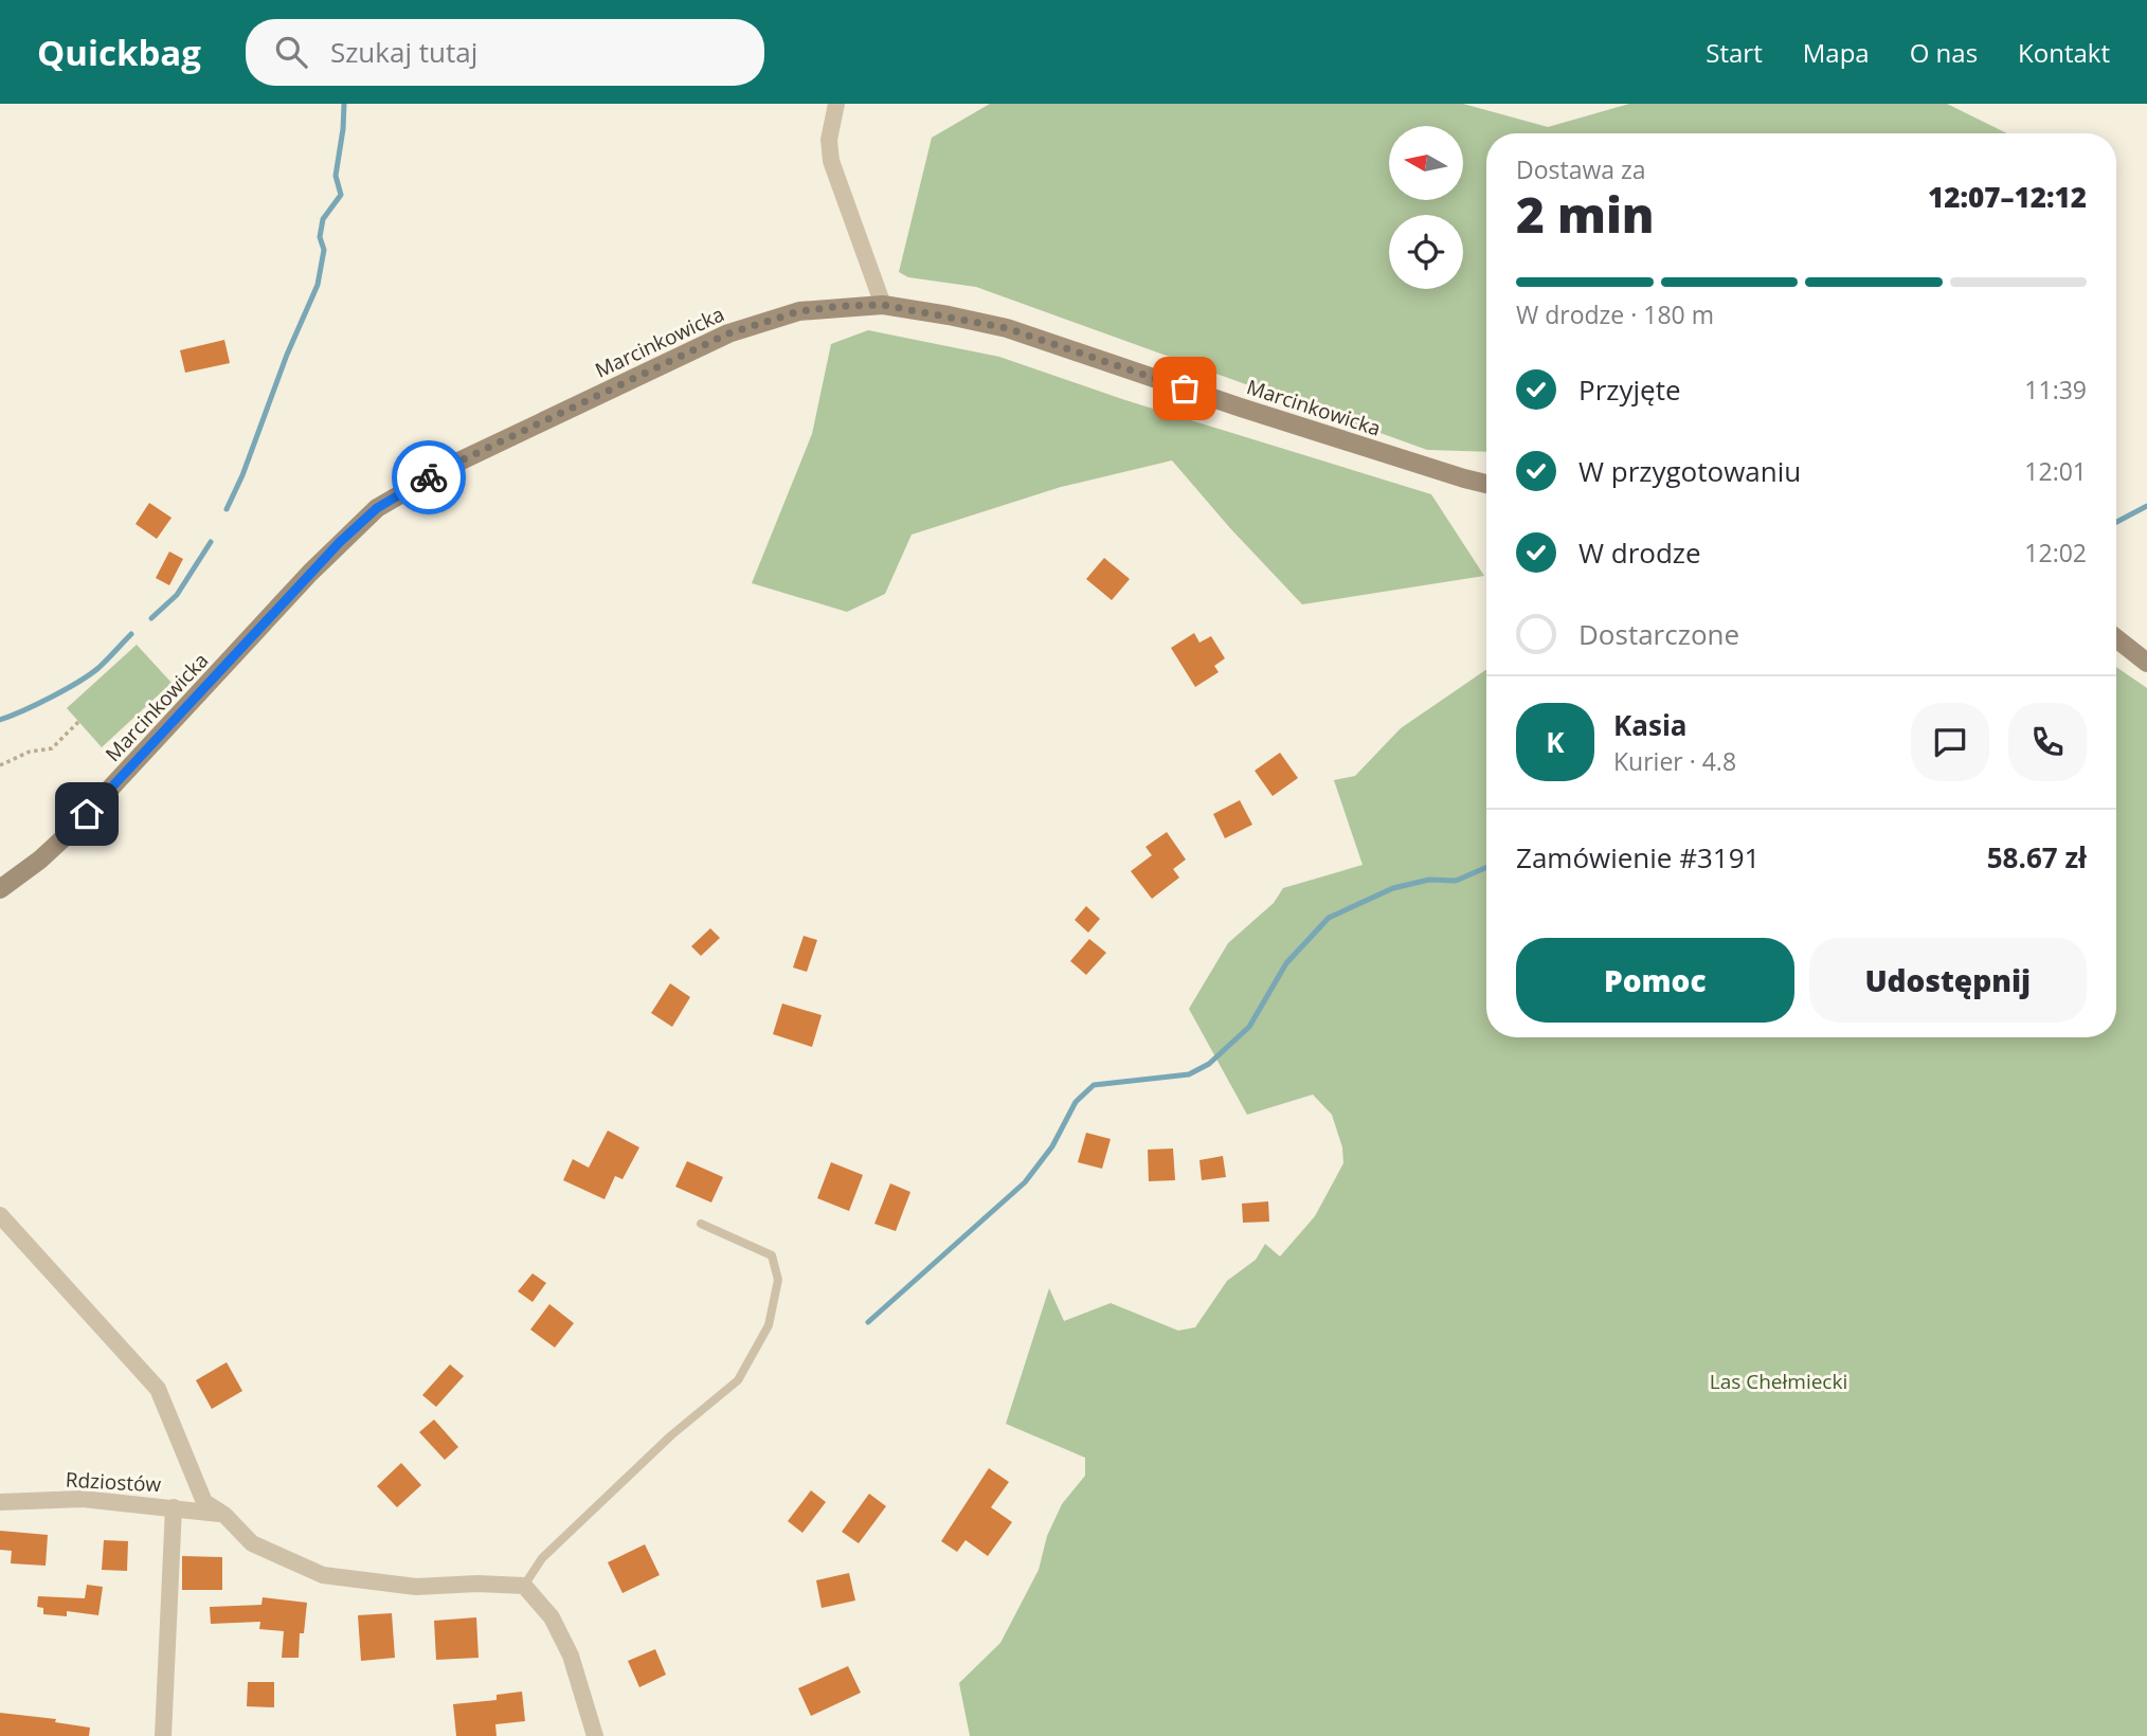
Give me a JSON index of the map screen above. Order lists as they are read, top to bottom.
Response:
{
  "streets": {
    "street": ["Marcinkowicka", "Rdziostów"]
  },
  "parks": ["Las Chełmiecki"],
  "north": "left",
  "page": {
    "header": "Quickbag",
    "search": "Szukaj tutaj",
    "nav": [
      "Start",
      "Mapa",
      "O nas",
      "Kontakt"
    ],
    "heading": ["2 min", "Dostawa za", "12:07–12:12"],
    "panel": [
      "Kasia",
      "Kurier · 4.8",
      "Zamówienie #3191",
      "58.67 zł"
    ],
    "bar": "W drodze · 180 m",
    "list": [
      ["Przyjęte", "11:39"],
      ["W przygotowaniu", "12:01"],
      ["W drodze", "12:02"],
      "Dostarczone"
    ],
    "round": "K",
    "buttons": ["Pomoc", "Udostępnij"]
  }
}
